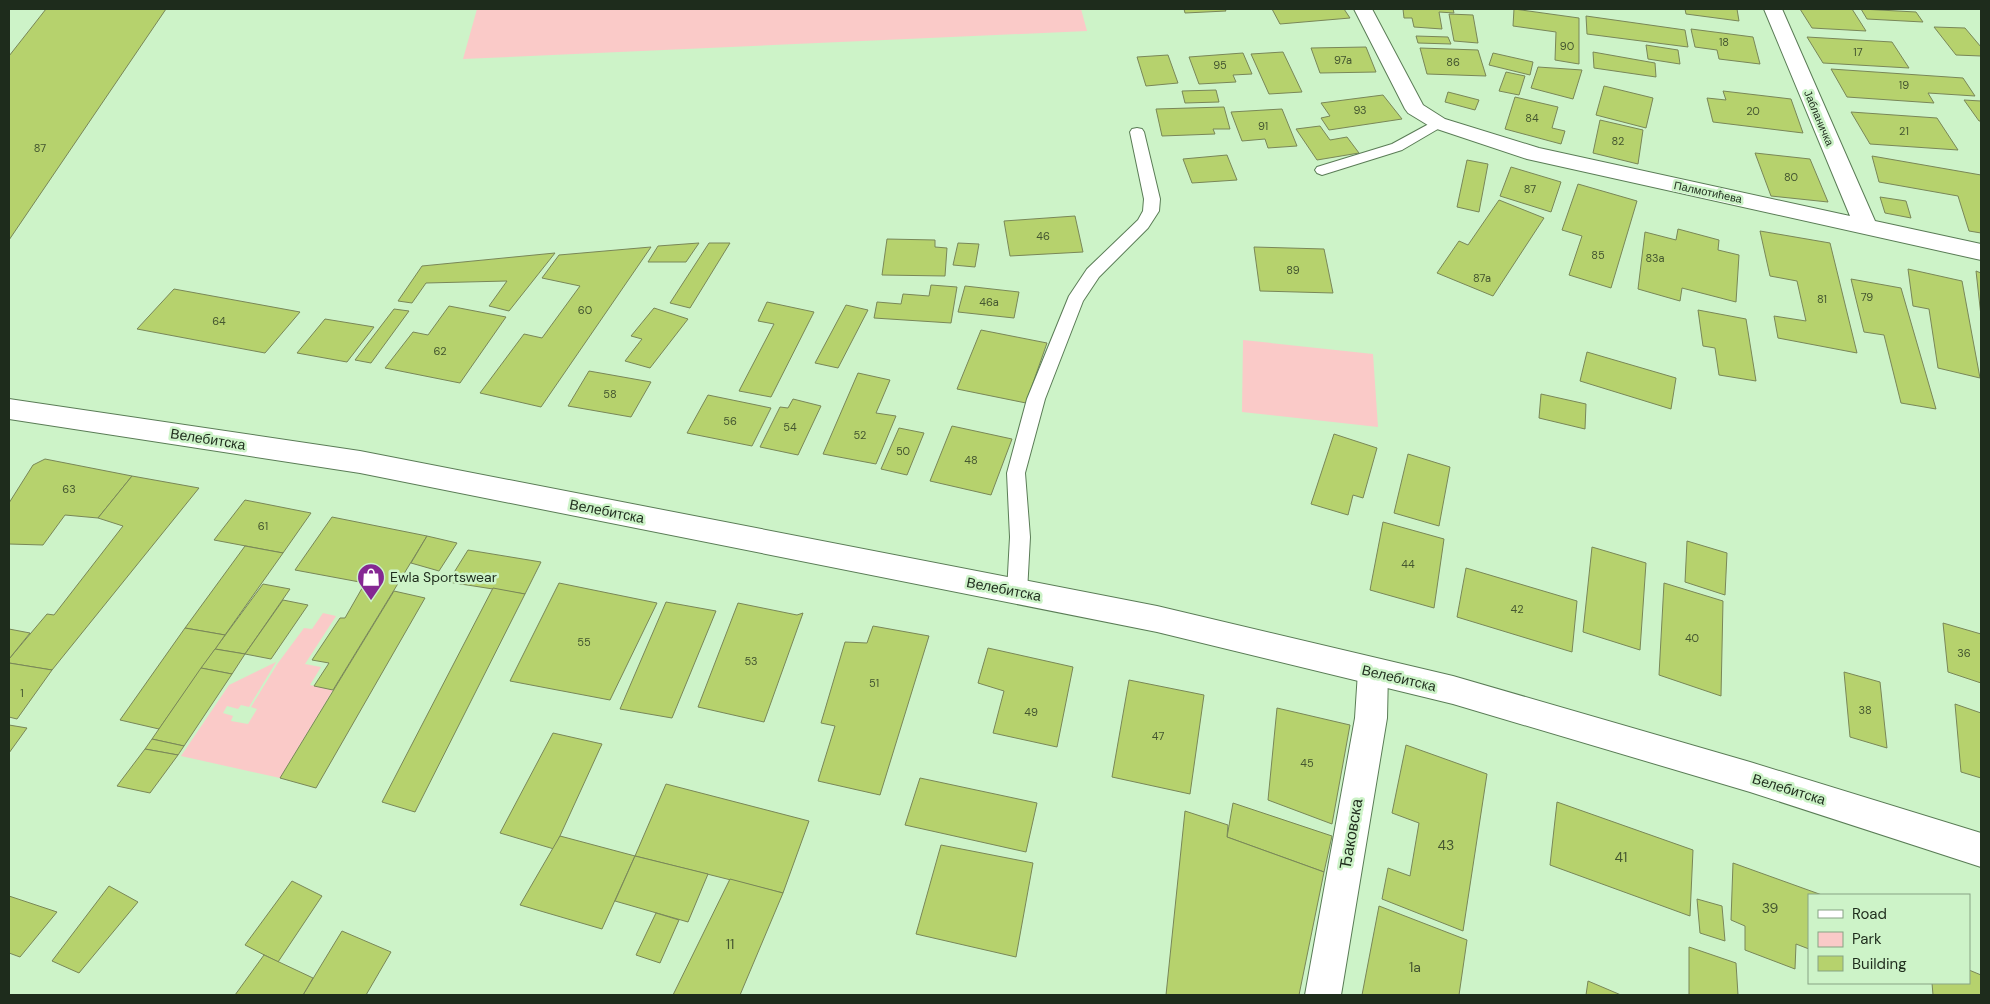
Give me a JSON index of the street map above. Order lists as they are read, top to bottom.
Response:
{
  "streets": {
    "street": [
      "Јабланичка",
      "Палмотићева",
      "Велебитска",
      "Ђаковска"
    ]
  },
  "crossings": [
    ["Јабланичка", "Палмотићева"],
    ["Велебитска", "Ђаковска"]
  ],
  "places": {
    "shop": ["Ewla Sportswear"]
  },
  "house_numbers": [
    "18",
    "90",
    "17",
    "97a",
    "86",
    "95",
    "19",
    "93",
    "20",
    "84",
    "91",
    "21",
    "82",
    "87",
    "80",
    "87",
    "46",
    "85",
    "83a",
    "89",
    "87a",
    "79",
    "81",
    "46a",
    "60",
    "64",
    "62",
    "58",
    "56",
    "54",
    "52",
    "50",
    "48",
    "63",
    "61",
    "44",
    "42",
    "40",
    "55",
    "36",
    "53",
    "51",
    "1",
    "38",
    "49",
    "47",
    "45",
    "43",
    "41",
    "39",
    "11",
    "1a"
  ],
  "legend": ["Road", "Park", "Building"]
}
